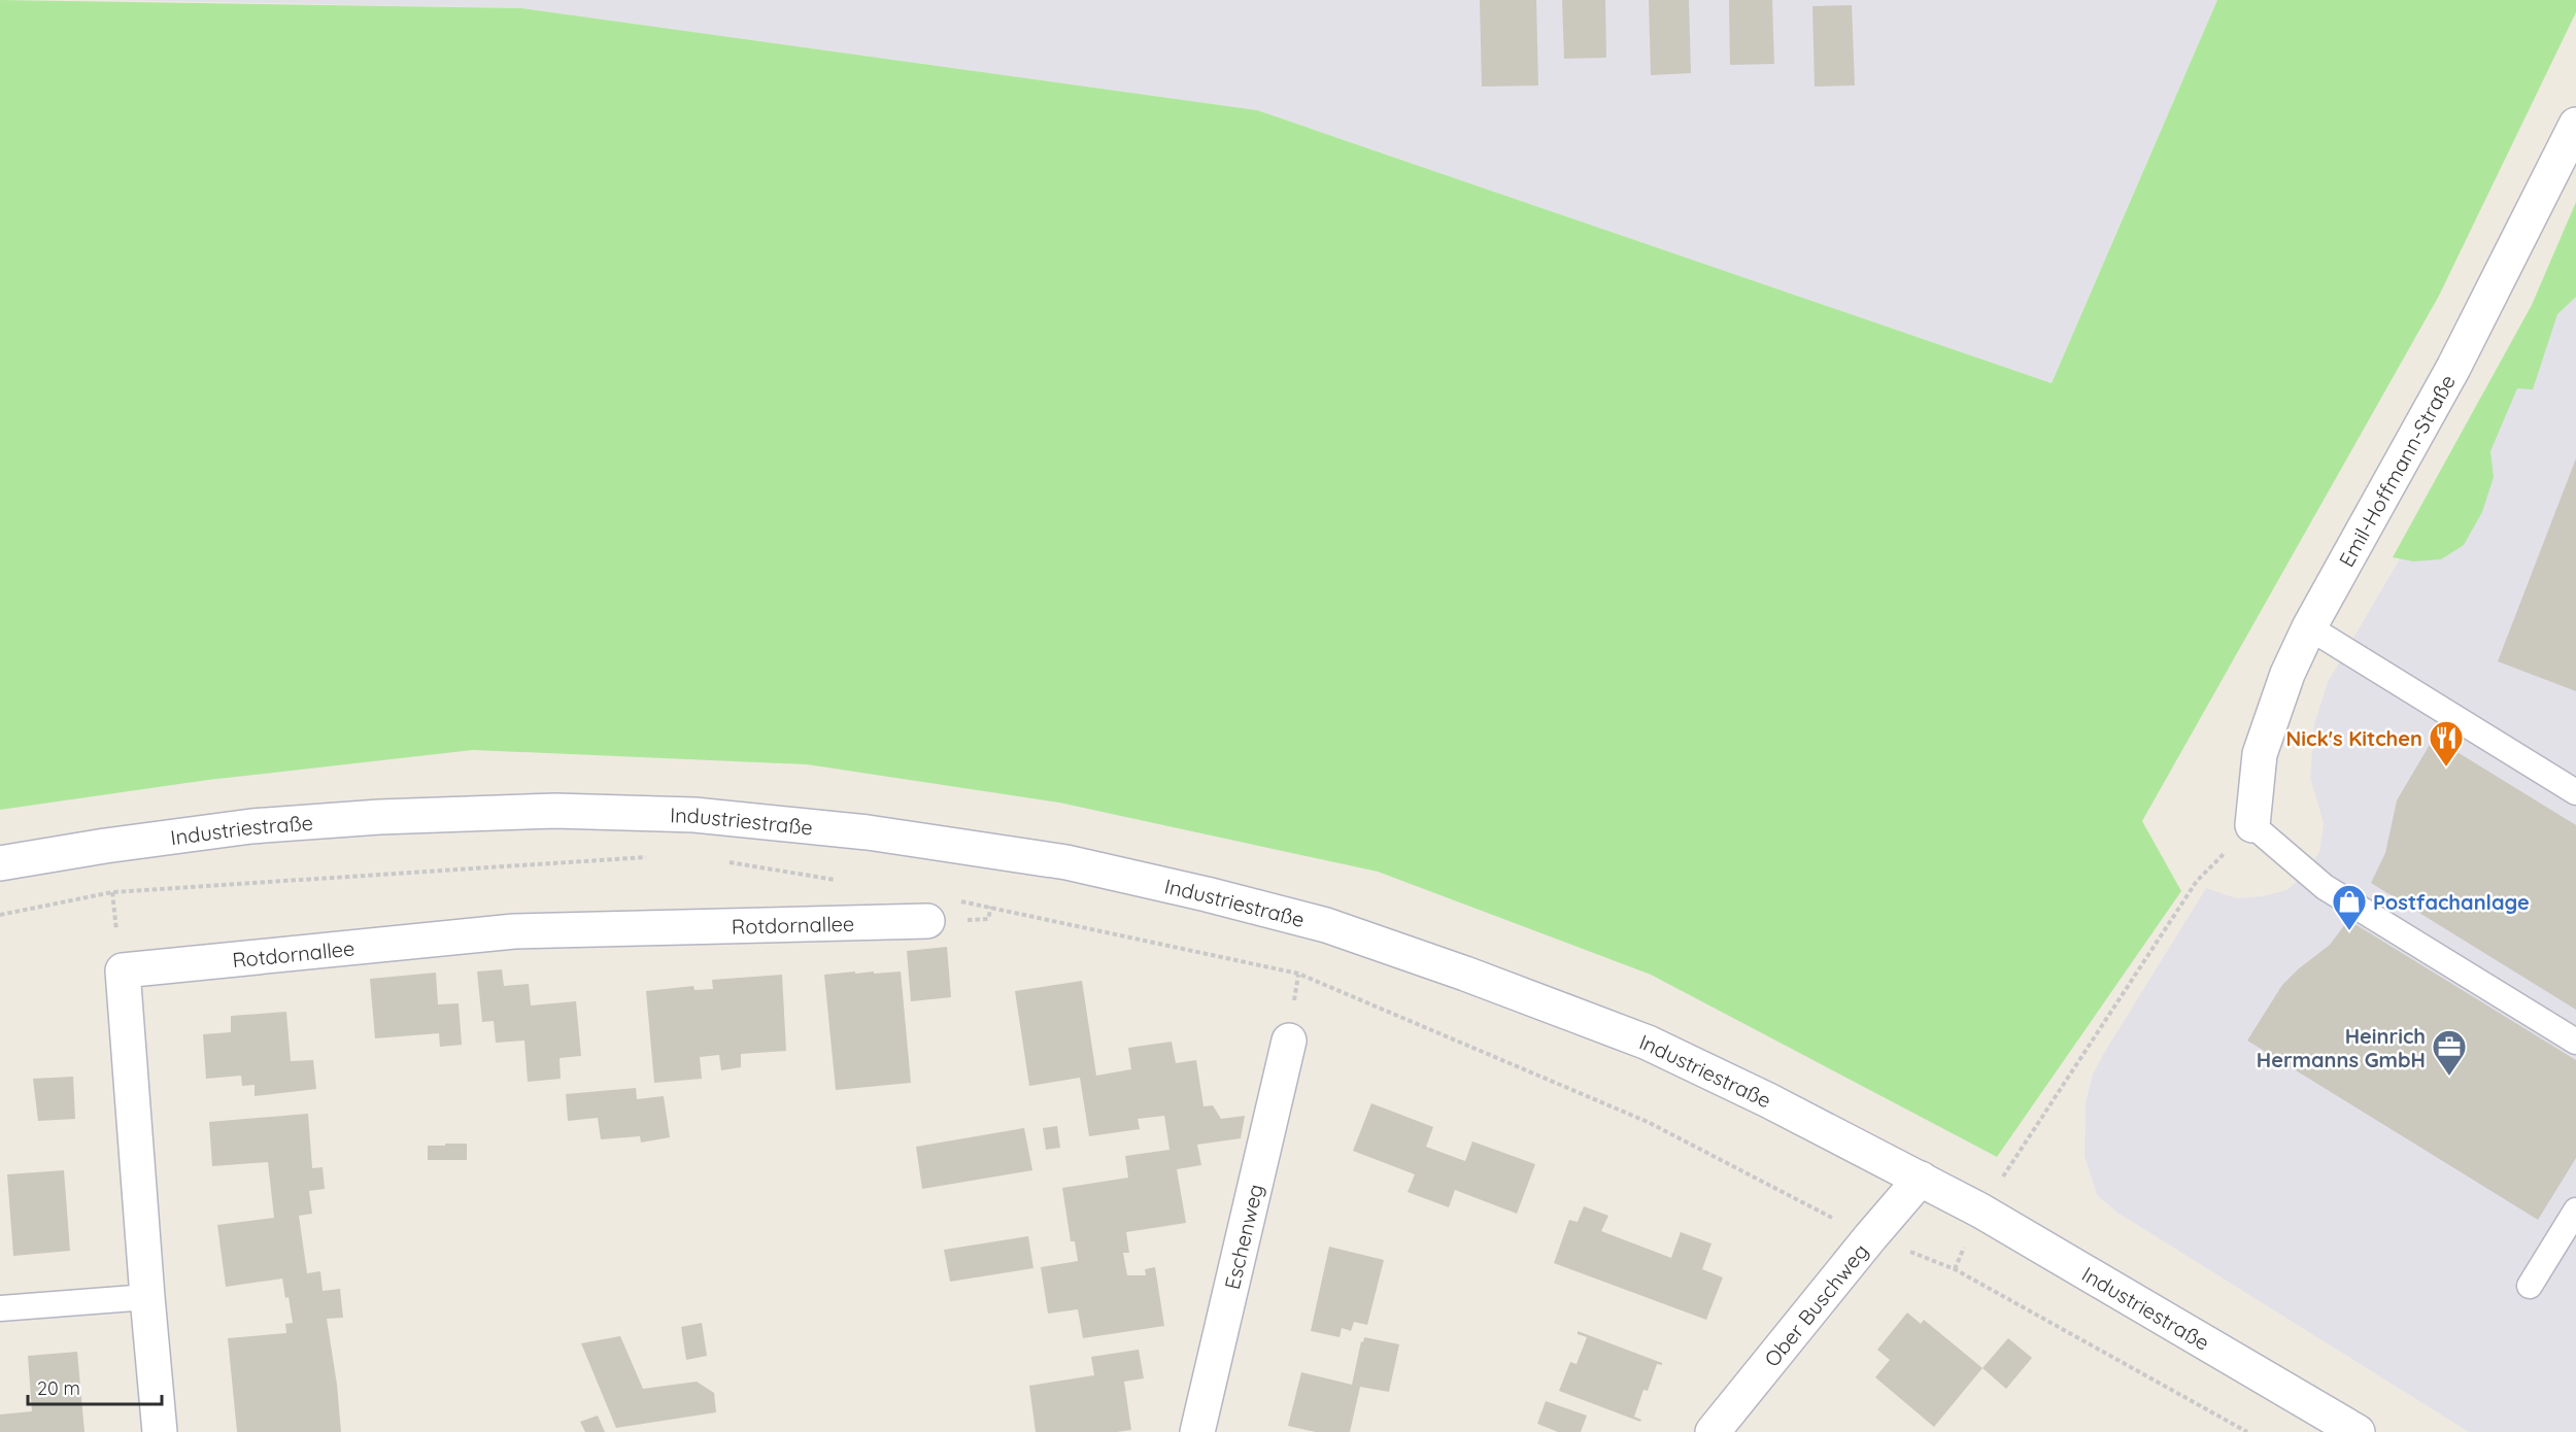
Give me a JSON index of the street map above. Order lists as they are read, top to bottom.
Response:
{
  "streets": {
    "street": [
      "Emil-Hoffmann-Straße",
      "Industriestraße",
      "Rotdornallee",
      "Eschenweg",
      "Ober Buschweg"
    ]
  },
  "crossings": [
    ["Industriestraße", "Ober Buschweg"]
  ],
  "places": {
    "restaurant": ["Nick's Kitchen"],
    "shop": ["Postfachanlage"],
    "office": ["Heinrich Hermanns GmbH"]
  },
  "scale_bar": "20 m"
}
